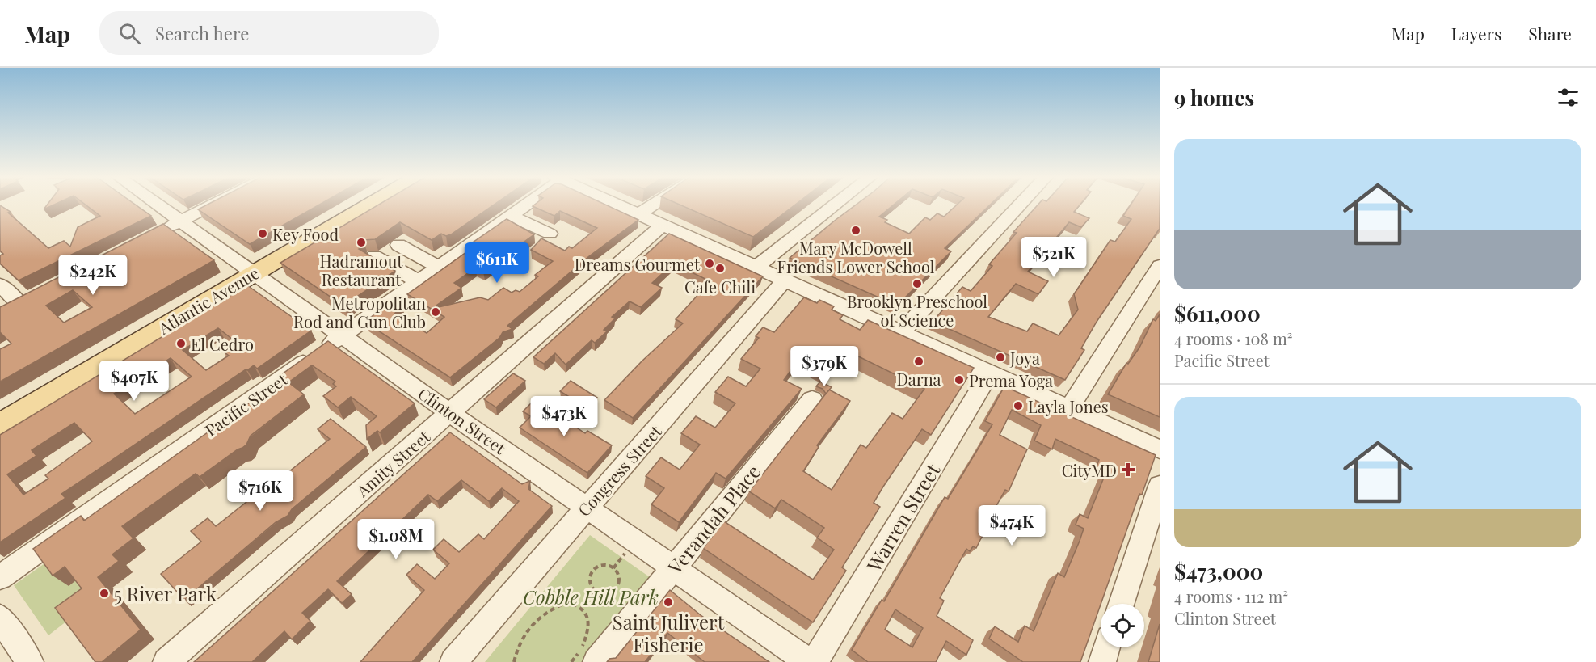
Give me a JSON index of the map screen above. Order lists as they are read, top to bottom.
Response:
{
  "streets": {
    "main road": ["Atlantic Avenue"],
    "street": [
      "Pacific Street",
      "Clinton Street",
      "Amity Street",
      "Congress Street",
      "Warren Street",
      "Verandah Place"
    ]
  },
  "crossings": [
    ["Atlantic Avenue", "Clinton Street"],
    ["Pacific Street", "Clinton Street"],
    ["Clinton Street", "Amity Street"],
    ["Clinton Street", "Congress Street"],
    ["Clinton Street", "Verandah Place"]
  ],
  "parks": ["Cobble Hill Park"],
  "places": {
    "other": [
      "Mary McDowell Friends Lower School",
      "Key Food",
      "Hadramout Restaurant",
      "Dreams Gourmet",
      "Cafe Chili",
      "Brooklyn Preschool of Science",
      "Metropolitan Rod and Gun Club",
      "El Cedro",
      "Joya",
      "Darna",
      "Prema Yoga",
      "Layla Jones",
      "5 River Park",
      "Saint Julivert Fisherie"
    ],
    "health": ["CityMD"]
  },
  "page": {
    "header": "Map",
    "search": "Search here",
    "nav": ["Map", "Layers", "Share"],
    "heading": "9 homes",
    "list": [
      {
        "name": "$611,000",
        "note": "4 rooms · 108 m² · Pacific Street"
      },
      {
        "name": "$473,000",
        "note": "4 rooms · 112 m² · Clinton Street"
      }
    ],
    "price": [
      "$521K",
      "$611K",
      "$242K",
      "$379K",
      "$407K",
      "$473K",
      "$716K",
      "$474K",
      "$1.08M"
    ]
  }
}
